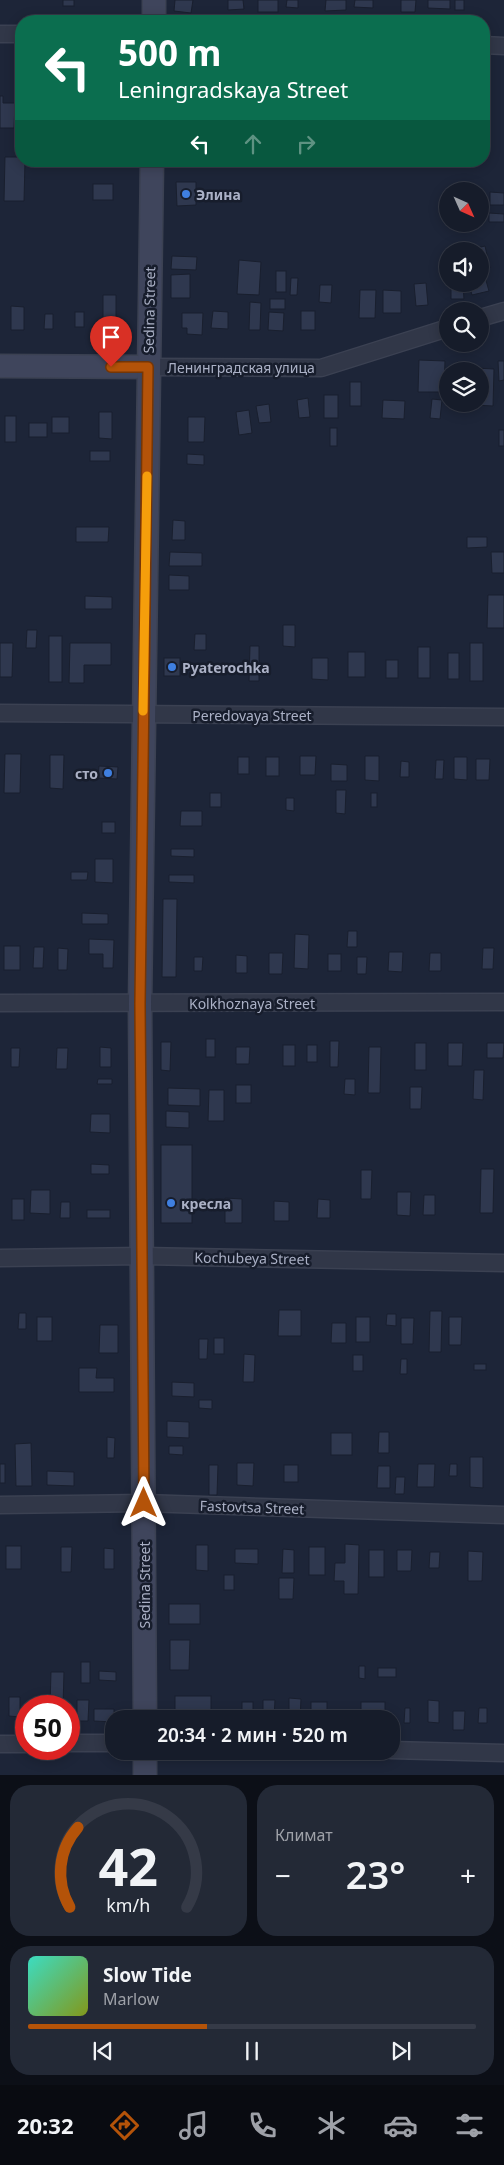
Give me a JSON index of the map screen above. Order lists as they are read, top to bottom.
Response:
{
  "streets": {
    "main road": ["Sedina Street"],
    "street": [
      "Ленинградская улица",
      "Peredovaya Street",
      "Kolkhoznaya Street",
      "Kochubeya Street",
      "Fastovtsa Street"
    ]
  },
  "crossings": [
    ["Sedina Street", "Ленинградская улица"],
    ["Sedina Street", "Peredovaya Street"],
    ["Sedina Street", "Kolkhoznaya Street"],
    ["Sedina Street", "Kochubeya Street"],
    ["Sedina Street", "Fastovtsa Street"]
  ],
  "places": [
    "Элина",
    "Pyaterochka",
    "сто",
    "кресла"
  ],
  "north": "bottom right",
  "page": {
    "turn": ["500 m", "Leningradskaya Street"],
    "limit": "50",
    "trip": "20:34 · 2 мин · 520 m",
    "tile": "Климат",
    "heat": ["−", "23°", "+"],
    "song": ["Slow Tide", "Marlow"],
    "tabs": "20:32",
    "gauge": ["42", "km/h"]
  }
}
